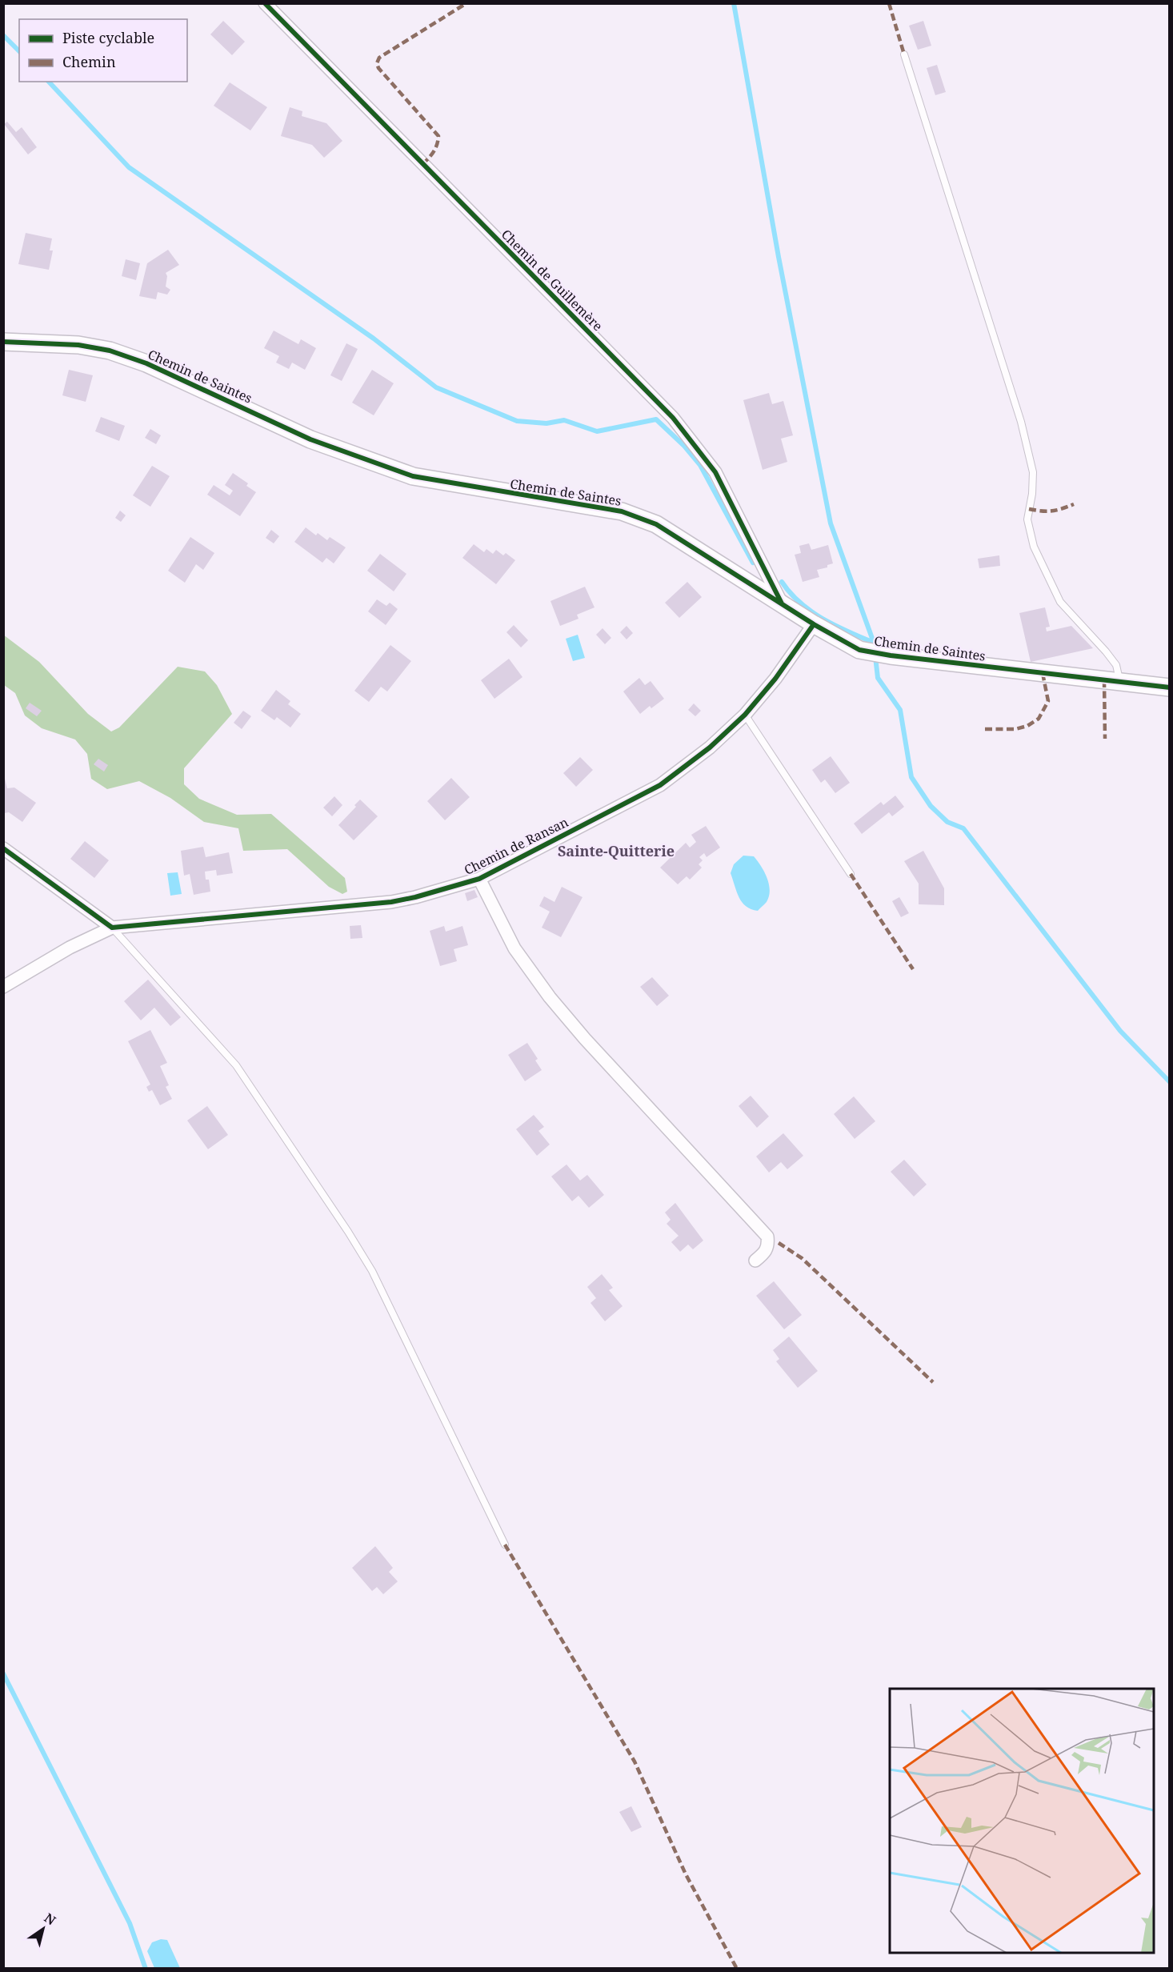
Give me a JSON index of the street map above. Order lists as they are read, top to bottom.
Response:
{
  "streets": {
    "street": ["Chemin de Guillemère", "Chemin de Saintes", "Chemin de Ransan"]
  },
  "crossings": [
    ["Chemin de Guillemère", "Chemin de Saintes"],
    ["Chemin de Saintes", "Chemin de Ransan"]
  ],
  "districts": ["Sainte-Quitterie"],
  "legend": ["Piste cyclable", "Chemin"],
  "north": "top right"
}
